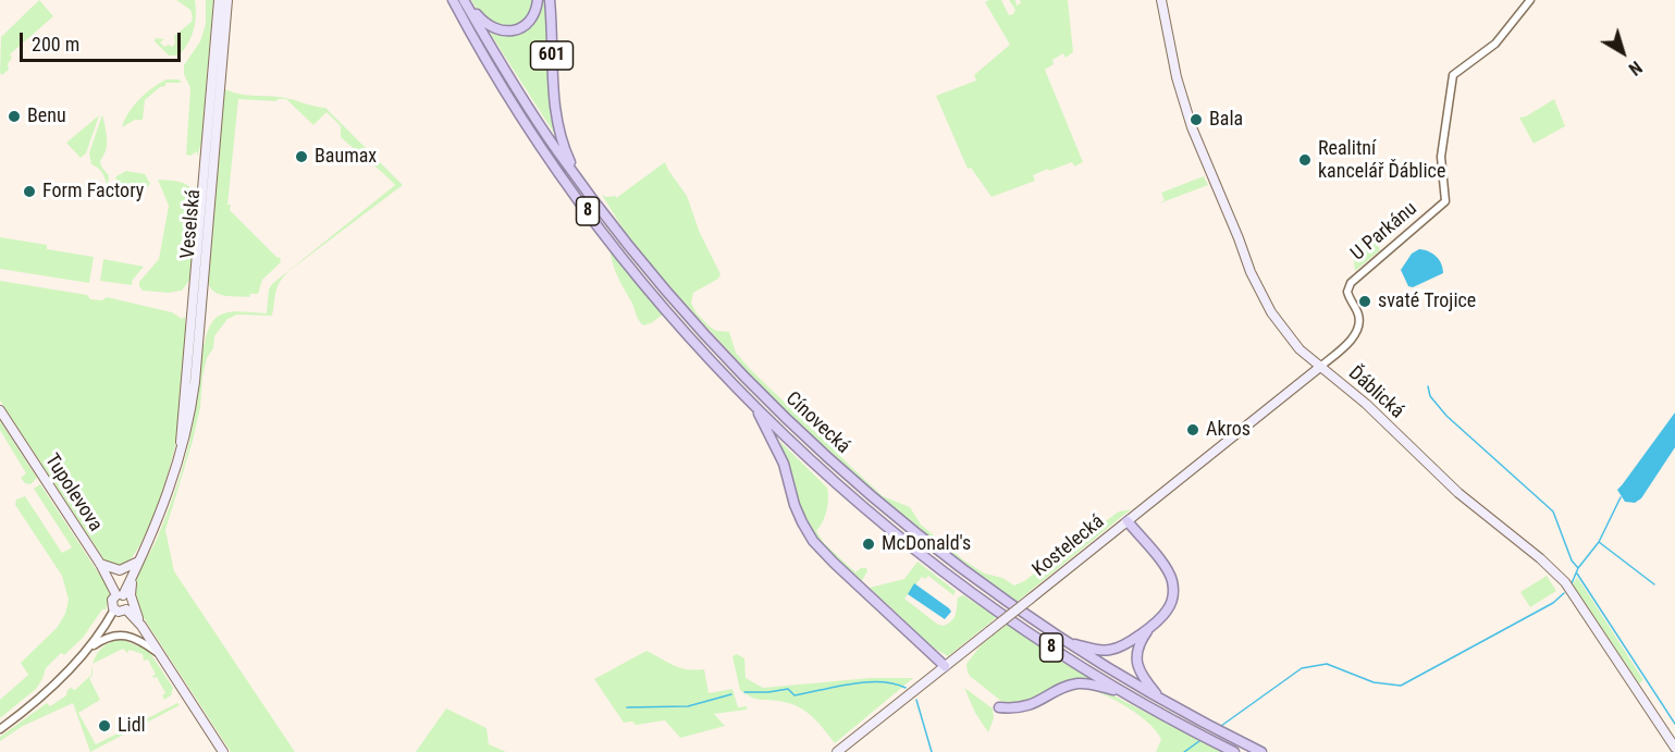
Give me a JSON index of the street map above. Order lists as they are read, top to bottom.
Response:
{
  "streets": {
    "highway": ["601", "8", "Cínovecká"],
    "main road": [
      "Veselská",
      "Ďáblická",
      "Tupolevova",
      "Kostelecká"
    ],
    "street": ["U Parkánu"]
  },
  "crossings": [
    ["601", "Cínovecká"],
    ["Veselská", "Tupolevova"],
    ["U Parkánu", "Ďáblická"],
    ["U Parkánu", "Kostelecká"],
    ["Ďáblická", "Kostelecká"]
  ],
  "places": [
    "Benu",
    "Bala",
    "Baumax",
    "Realitní kancelář Ďáblice",
    "Form Factory",
    "svaté Trojice",
    "Akros",
    "McDonald's",
    "Lidl"
  ],
  "scale_bar": "200 m",
  "north": "bottom right"
}
